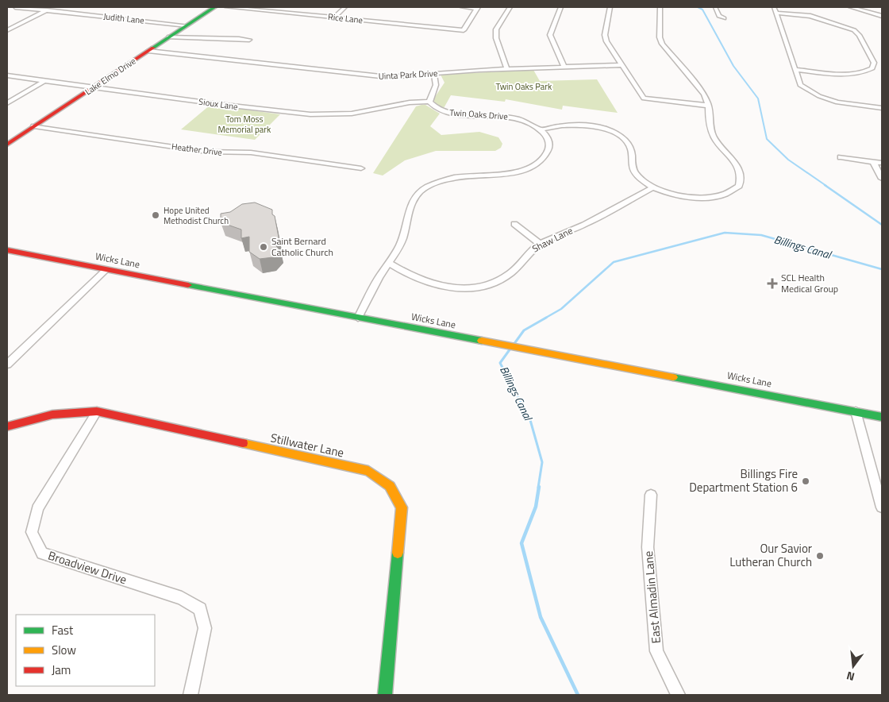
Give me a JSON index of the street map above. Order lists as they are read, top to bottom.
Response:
{
  "streets": {
    "main road": ["Lake Elmo Drive", "Wicks Lane", "Stillwater Lane"],
    "street": [
      "Judith Lane",
      "Rice Lane",
      "Uinta Park Drive",
      "Sioux Lane",
      "Twin Oaks Drive",
      "Heather Drive",
      "Shaw Lane",
      "Broadview Drive",
      "East Almadin Lane"
    ]
  },
  "crossings": [
    ["Judith Lane", "Lake Elmo Drive"],
    ["Uinta Park Drive", "Lake Elmo Drive"],
    ["Lake Elmo Drive", "Sioux Lane"],
    ["Lake Elmo Drive", "Heather Drive"],
    ["Sioux Lane", "Twin Oaks Drive"],
    ["Stillwater Lane", "Broadview Drive"]
  ],
  "water": ["Billings Canal"],
  "parks": ["Twin Oaks Park", "Tom Moss Memorial park"],
  "places": {
    "other": [
      "Hope United Methodist Church",
      "Saint Bernard Catholic Church",
      "Billings Fire Department Station 6",
      "Our Savior Lutheran Church"
    ],
    "health": ["SCL Health Medical Group"]
  },
  "legend": ["Fast", "Slow", "Jam"],
  "north": "bottom"
}
